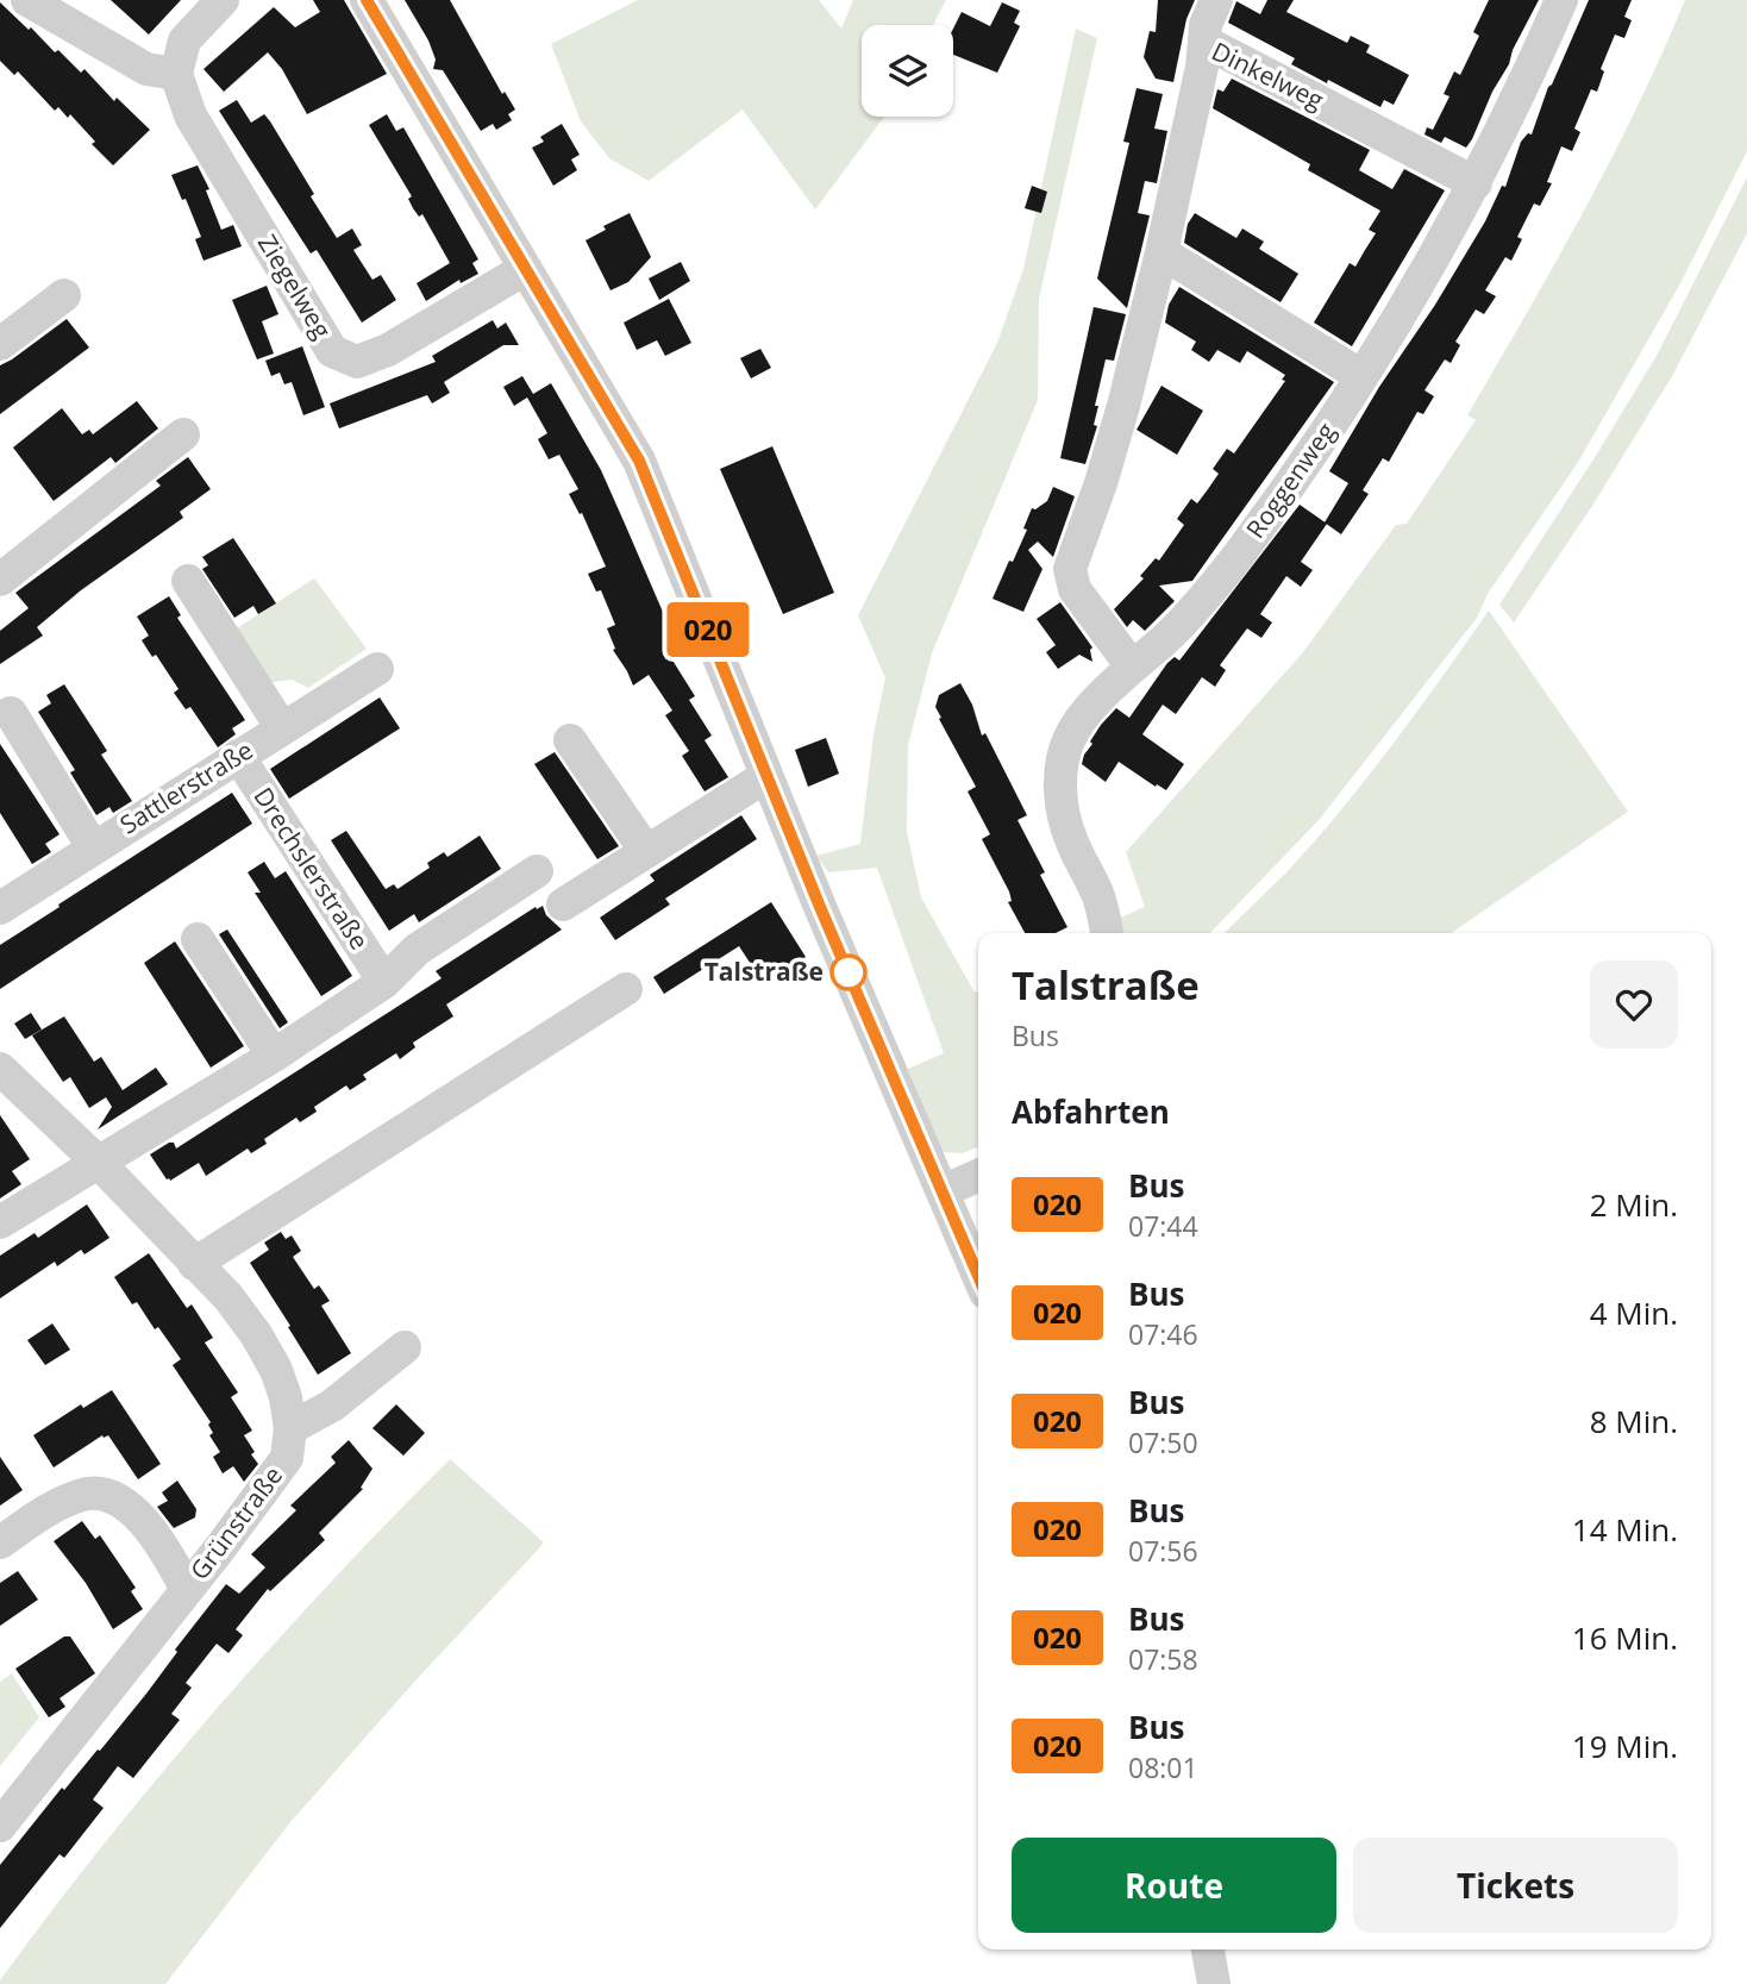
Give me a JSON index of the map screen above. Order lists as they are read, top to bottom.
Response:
{
  "streets": {
    "street": [
      "Dinkelweg",
      "Ziegelweg",
      "Roggenweg",
      "Sattlerstraße",
      "Drechslerstraße",
      "Grünstraße"
    ]
  },
  "crossings": [
    ["Dinkelweg", "Roggenweg"],
    ["Sattlerstraße", "Drechslerstraße"]
  ],
  "places": ["Talstraße"],
  "lines": ["bus line 020"],
  "page": {
    "on_map": "020",
    "heading": [
      ["Talstraße", "Bus"],
      "Abfahrten"
    ],
    "list": [
      {
        "mark": "020",
        "name": "Bus",
        "note": "07:44",
        "value": "2 Min."
      },
      {
        "mark": "020",
        "name": "Bus",
        "note": "07:46",
        "value": "4 Min."
      },
      {
        "mark": "020",
        "name": "Bus",
        "note": "07:50",
        "value": "8 Min."
      },
      {
        "mark": "020",
        "name": "Bus",
        "note": "07:56",
        "value": "14 Min."
      },
      {
        "mark": "020",
        "name": "Bus",
        "note": "07:58",
        "value": "16 Min."
      },
      {
        "mark": "020",
        "name": "Bus",
        "note": "08:01",
        "value": "19 Min."
      }
    ],
    "buttons": ["Route", "Tickets"]
  }
}
